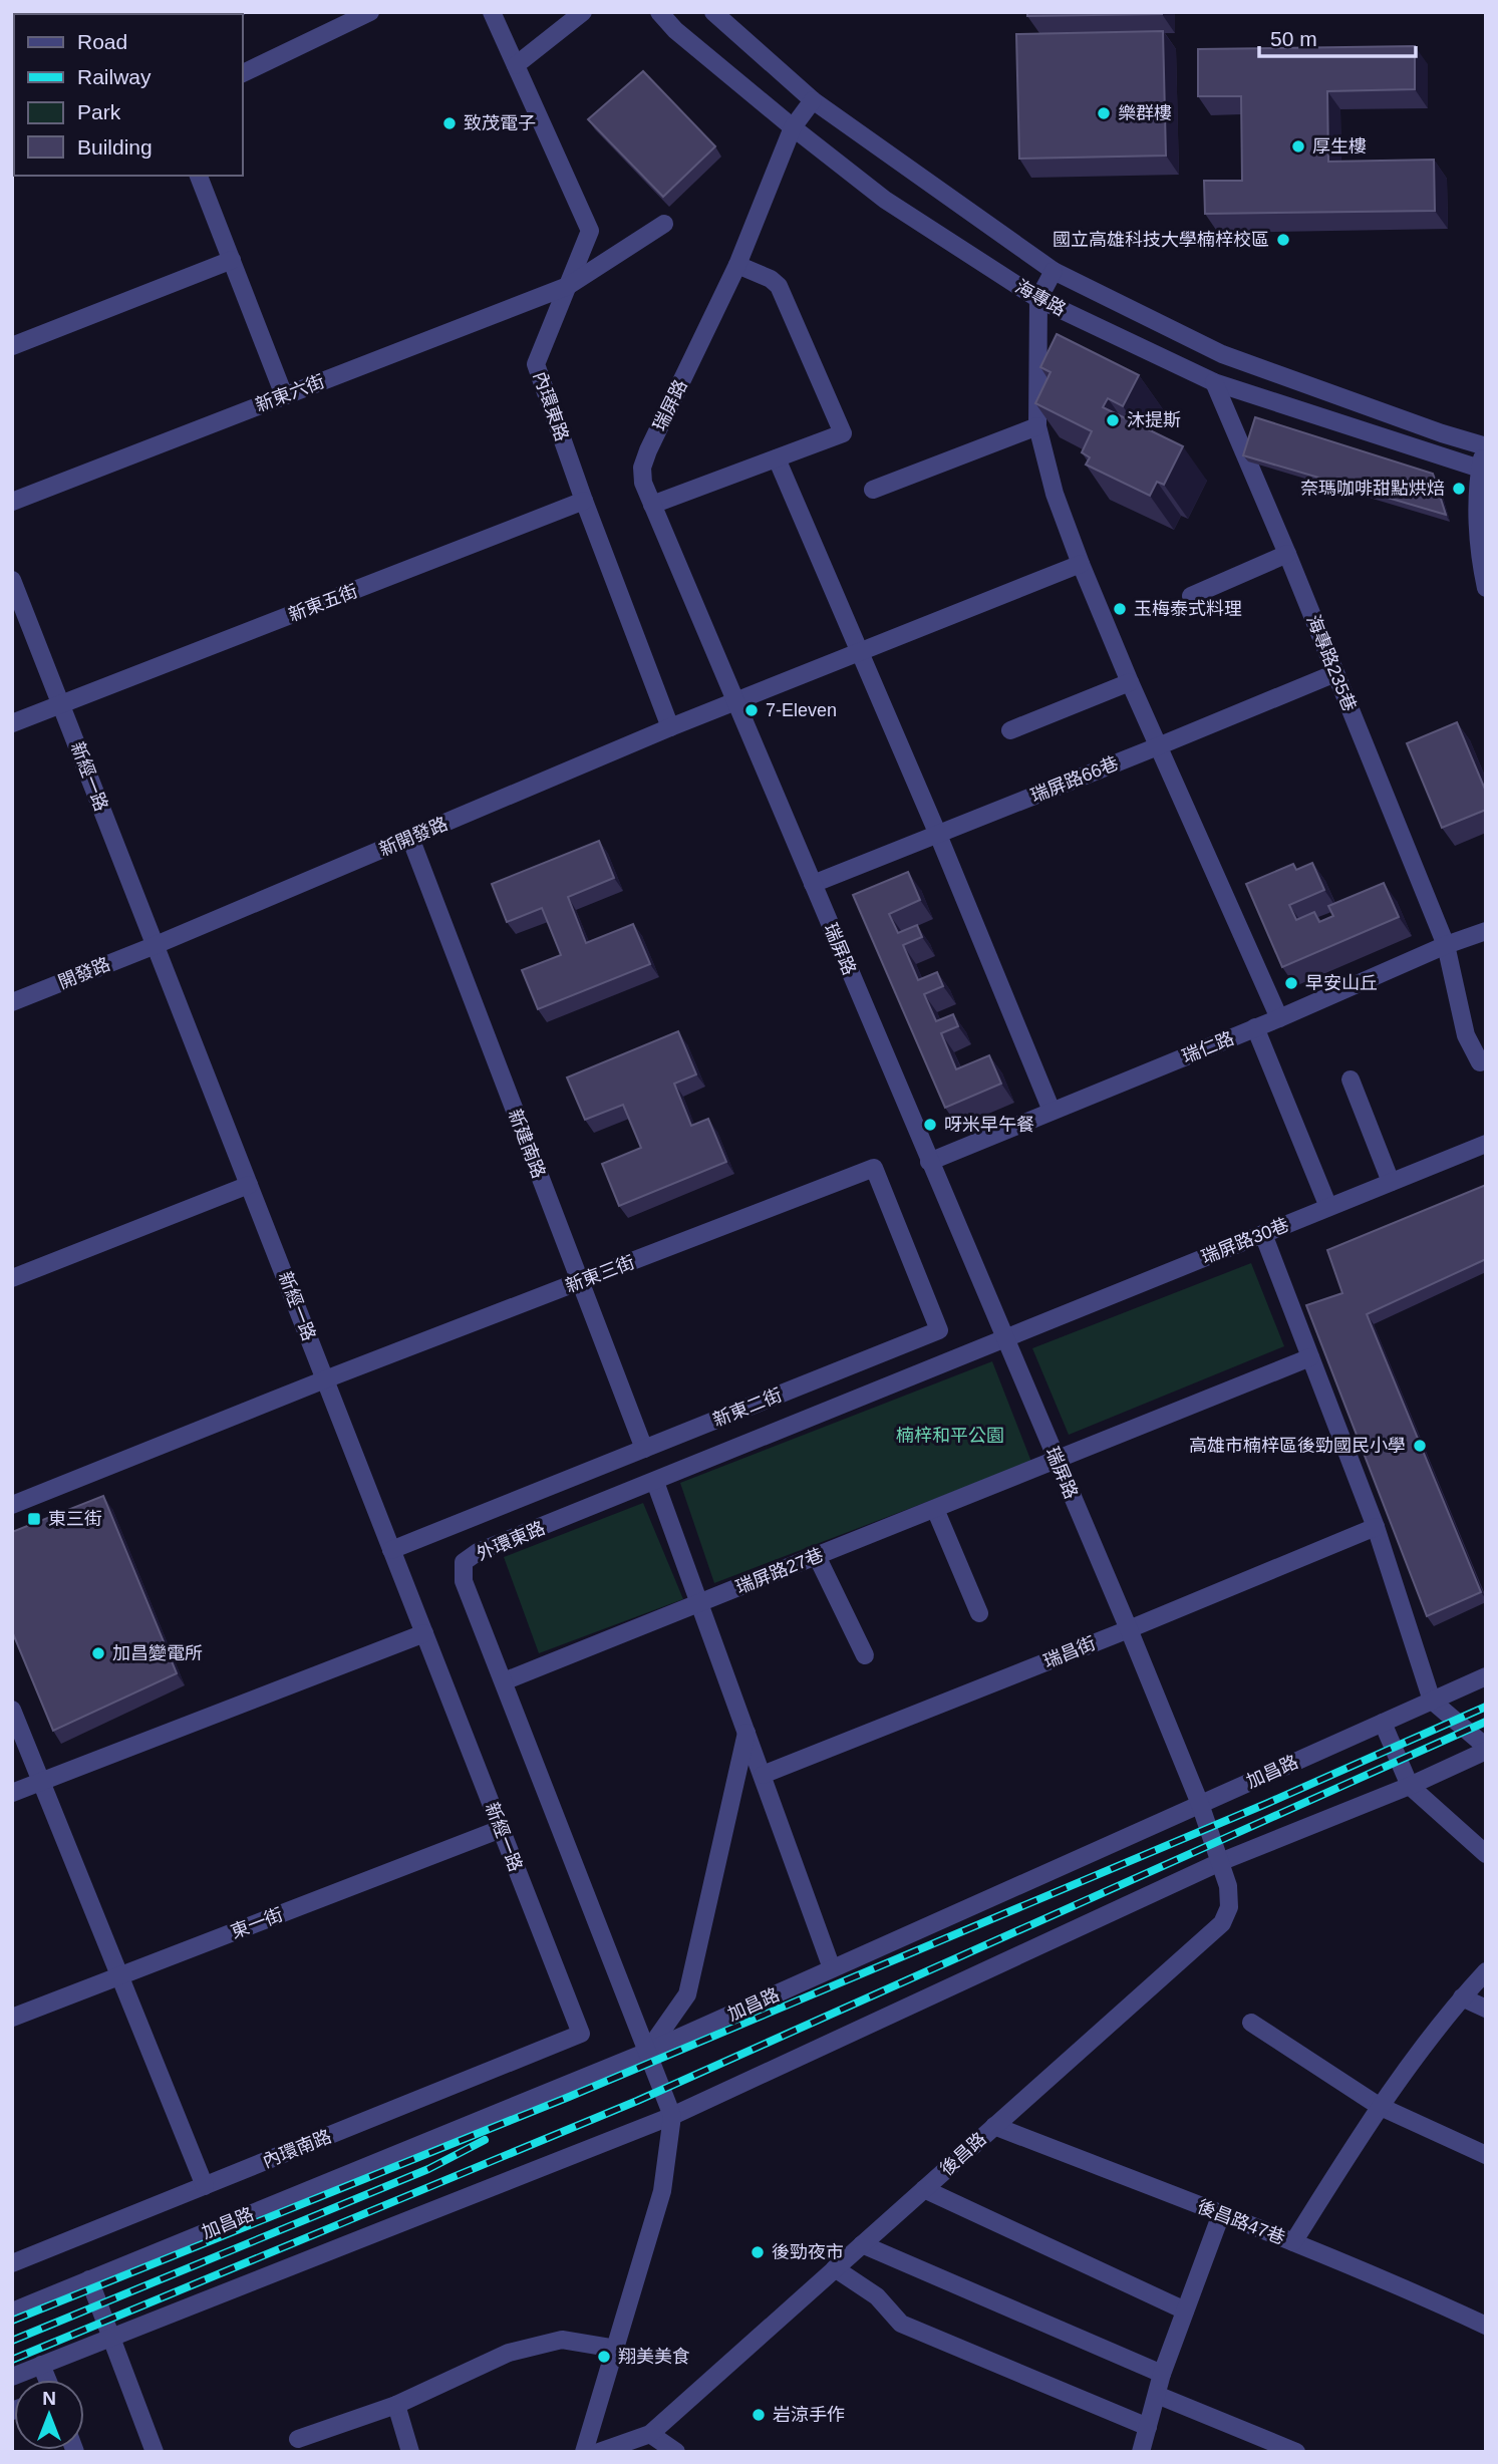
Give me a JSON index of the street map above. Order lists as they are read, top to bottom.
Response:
{
  "streets": {
    "street": [
      "海專路",
      "新東六街",
      "瑞屏路",
      "內環東路",
      "新東五街",
      "海專路235巷",
      "新經一路",
      "瑞屏路66巷",
      "新開發路",
      "開發路",
      "瑞仁路",
      "新建南路",
      "瑞屏路30巷",
      "新東三街",
      "新東二街",
      "外環東路",
      "瑞屏路27巷",
      "瑞昌街",
      "加昌路",
      "東一街",
      "內環南路",
      "後昌路",
      "後昌路47巷"
    ]
  },
  "crossings": [
    ["海專路", "瑞屏路"],
    ["海專路", "海專路235巷"],
    ["新東六街", "內環東路"],
    ["瑞屏路", "瑞屏路66巷"],
    ["瑞屏路", "新開發路"],
    ["瑞屏路", "瑞仁路"],
    ["瑞屏路", "瑞屏路30巷"],
    ["瑞屏路", "外環東路"],
    ["瑞屏路", "瑞屏路27巷"],
    ["瑞屏路", "瑞昌街"],
    ["瑞屏路", "加昌路"],
    ["瑞屏路", "後昌路"],
    ["內環東路", "新東五街"],
    ["內環東路", "新開發路"],
    ["新東五街", "新經一路"],
    ["海專路235巷", "瑞屏路66巷"],
    ["海專路235巷", "瑞仁路"],
    ["新經一路", "新開發路"],
    ["新經一路", "開發路"],
    ["新經一路", "新東三街"],
    ["新經一路", "新東二街"],
    ["新經一路", "東一街"],
    ["新經一路", "內環南路"],
    ["新開發路", "開發路"],
    ["新開發路", "新建南路"],
    ["新建南路", "新東三街"],
    ["新建南路", "新東二街"],
    ["瑞屏路30巷", "外環東路"],
    ["新東三街", "新東二街"],
    ["外環東路", "瑞屏路27巷"],
    ["外環東路", "加昌路"],
    ["加昌路", "後昌路"],
    ["後昌路", "後昌路47巷"]
  ],
  "parks": ["楠梓和平公園"],
  "places": {
    "other": [
      "樂群樓",
      "致茂電子",
      "厚生樓",
      "國立高雄科技大學楠梓校區",
      "沐提斯",
      "奈瑪咖啡甜點烘焙",
      "玉梅泰式料理",
      "7-Eleven",
      "早安山丘",
      "呀米早午餐",
      "高雄市楠梓區後勁國民小學",
      "加昌變電所",
      "後勁夜市",
      "翔美美食",
      "岩涼手作"
    ],
    "transit": ["東三街"]
  },
  "legend": [
    "Road",
    "Railway",
    "Park",
    "Building"
  ],
  "scale_bar": "50 m",
  "north": "top"
}
